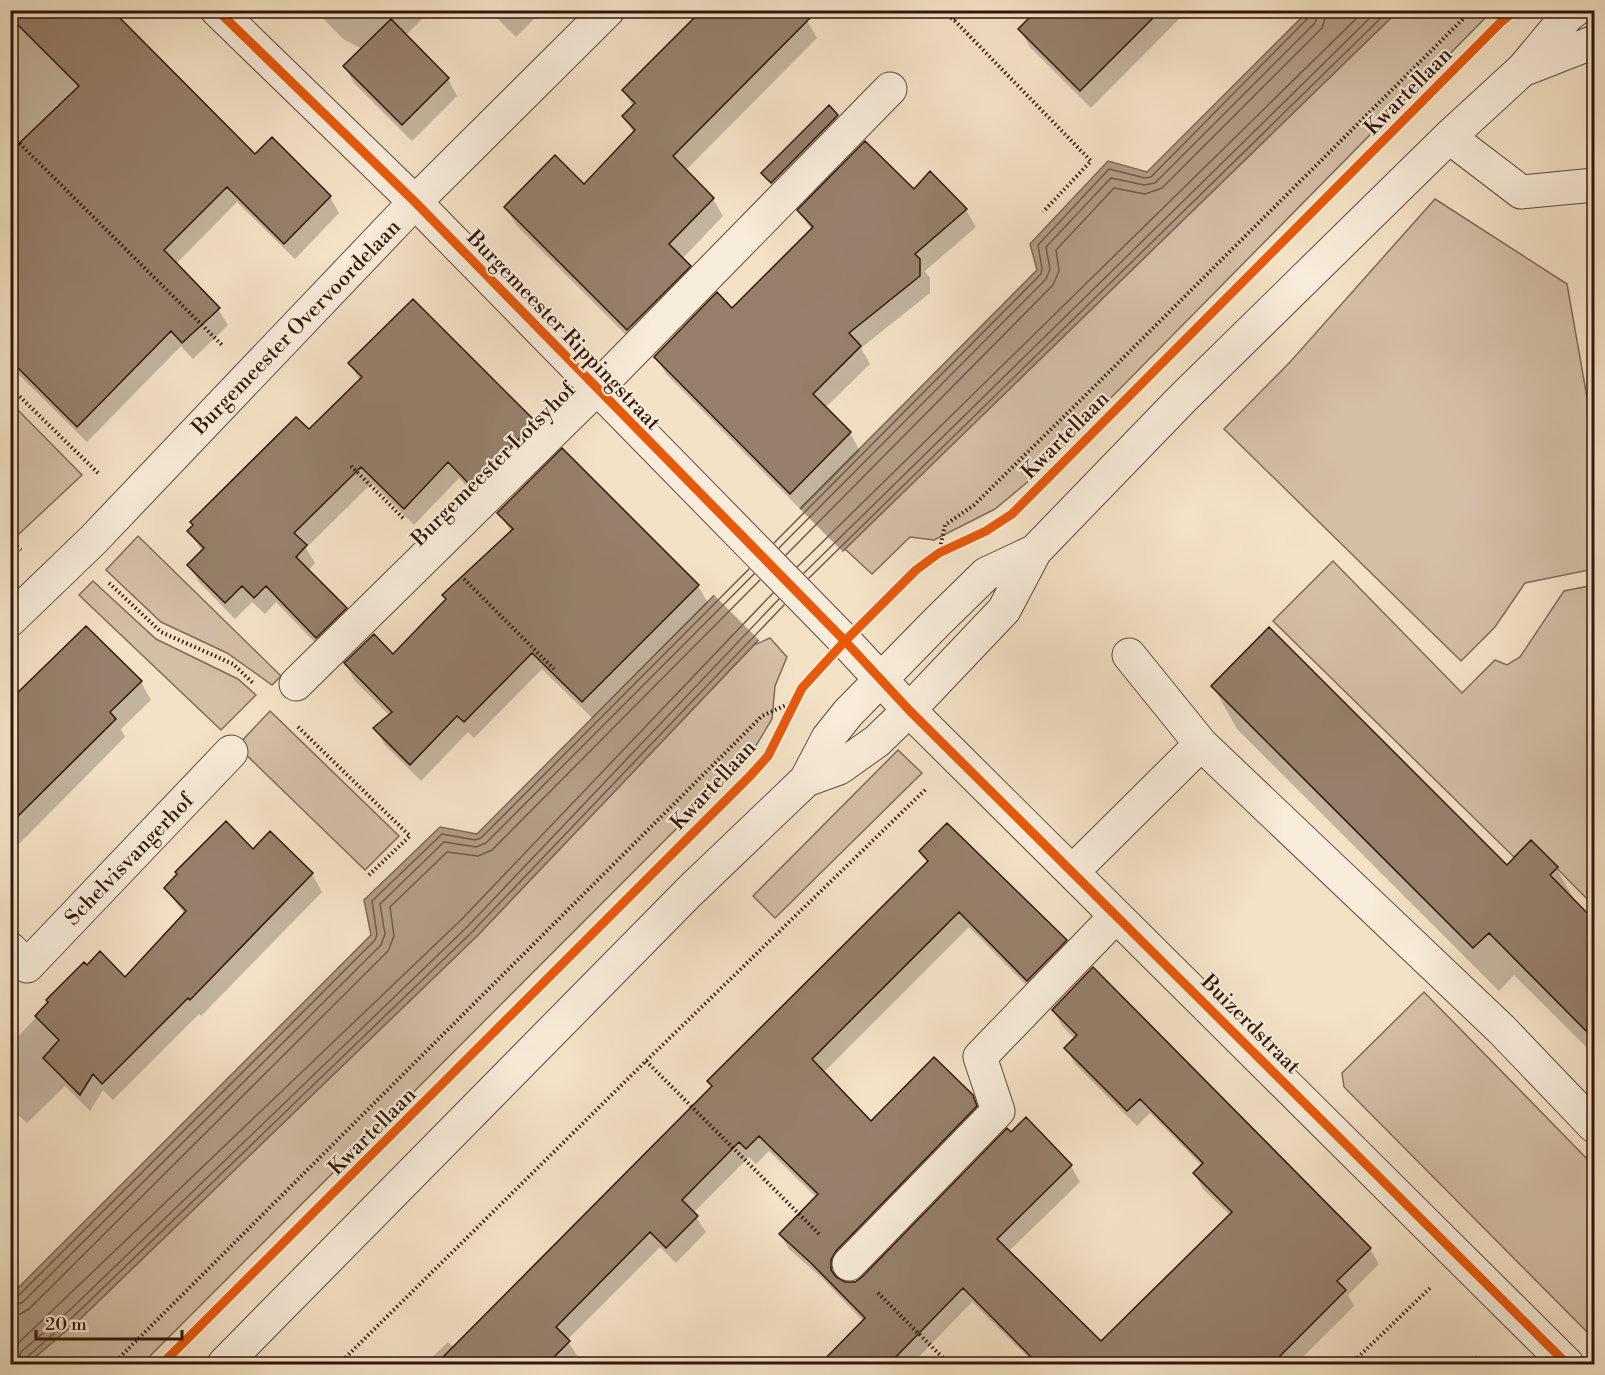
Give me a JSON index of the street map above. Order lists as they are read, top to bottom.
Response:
{
  "streets": {
    "street": [
      "Burgemeester Overvoordelaan",
      "Burgemeester Rippingstraat",
      "Burgemeester Lotsyhof",
      "Schelvisvangerhof",
      "Buizerdstraat"
    ],
    "cycle path": ["Kwartellaan"]
  },
  "crossings": [
    ["Burgemeester Overvoordelaan", "Burgemeester Rippingstraat"],
    ["Burgemeester Rippingstraat", "Burgemeester Lotsyhof"],
    ["Burgemeester Rippingstraat", "Buizerdstraat"]
  ],
  "scale_bar": "20 m"
}
